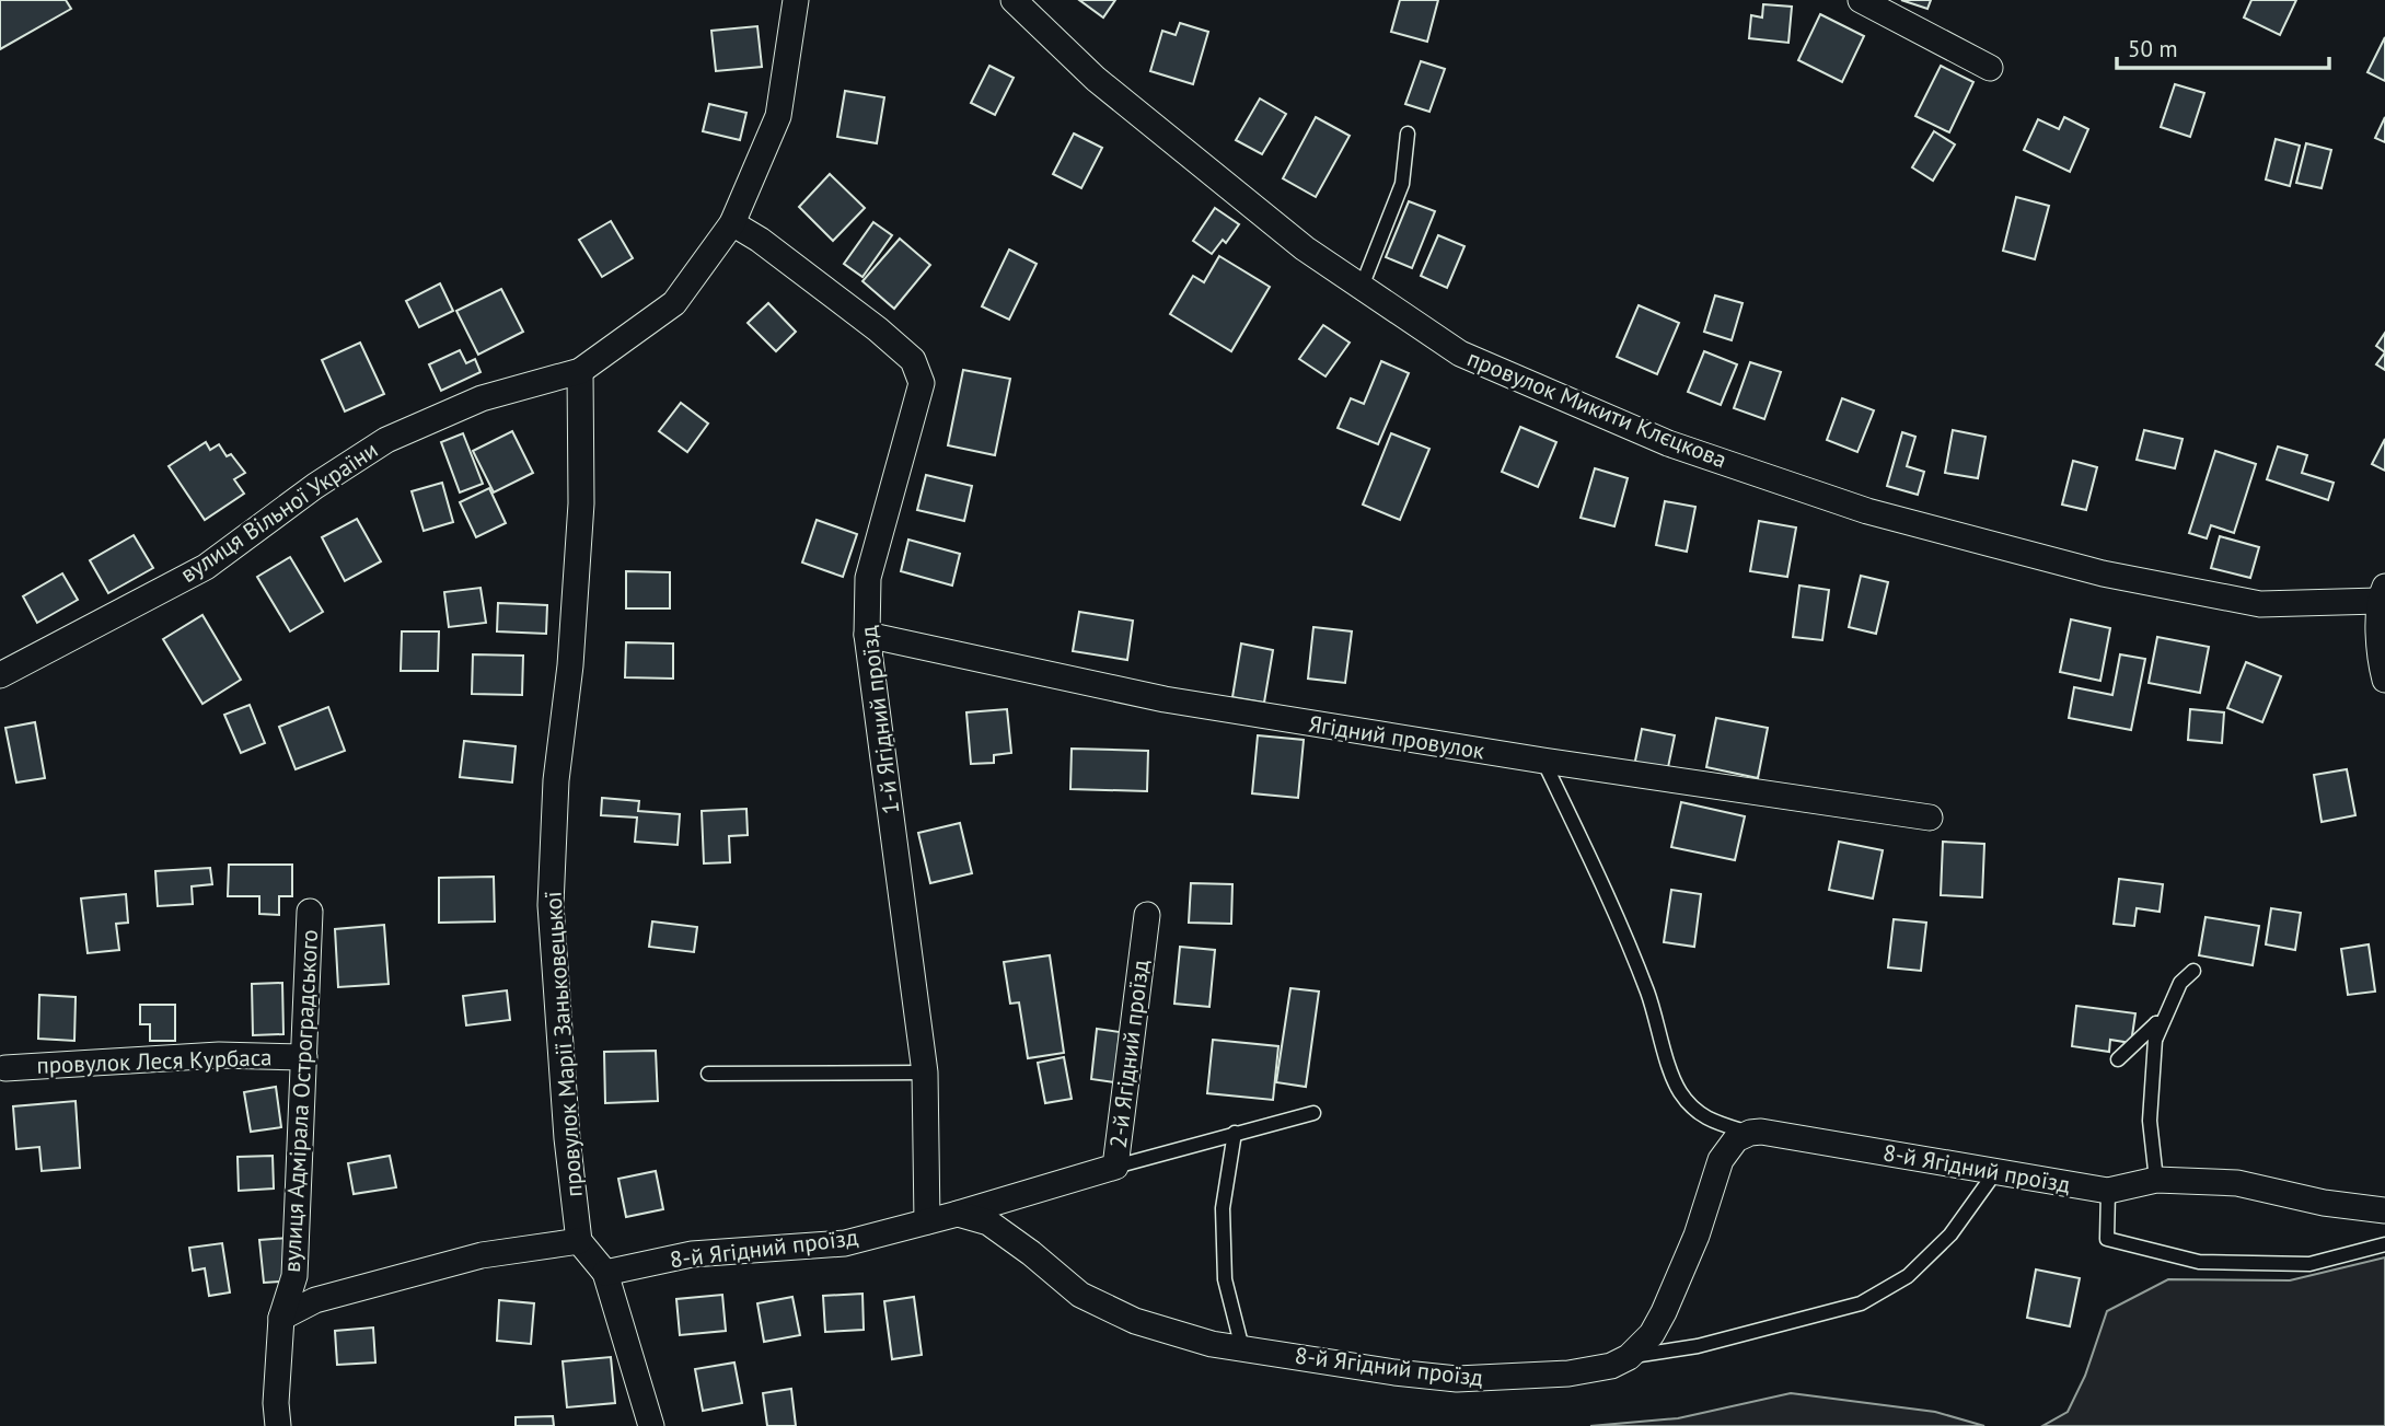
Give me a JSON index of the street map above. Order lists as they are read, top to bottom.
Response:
{
  "streets": {
    "street": [
      "провулок Микити Клєцкова",
      "вулиця Вільної України",
      "1-й Ягідний проїзд",
      "Ягідний провулок",
      "провулок Марії Заньковецької",
      "2-й Ягідний проїзд",
      "провулок Леся Курбаса",
      "вулиця Адмірала Остроградського",
      "8-й Ягідний проїзд"
    ]
  },
  "crossings": [
    ["вулиця Вільної України", "1-й Ягідний проїзд"],
    ["вулиця Вільної України", "провулок Марії Заньковецької"],
    ["1-й Ягідний проїзд", "Ягідний провулок"],
    ["1-й Ягідний проїзд", "8-й Ягідний проїзд"],
    ["2-й Ягідний проїзд", "8-й Ягідний проїзд"],
    ["провулок Леся Курбаса", "вулиця Адмірала Остроградського"]
  ],
  "scale_bar": "50 m"
}
